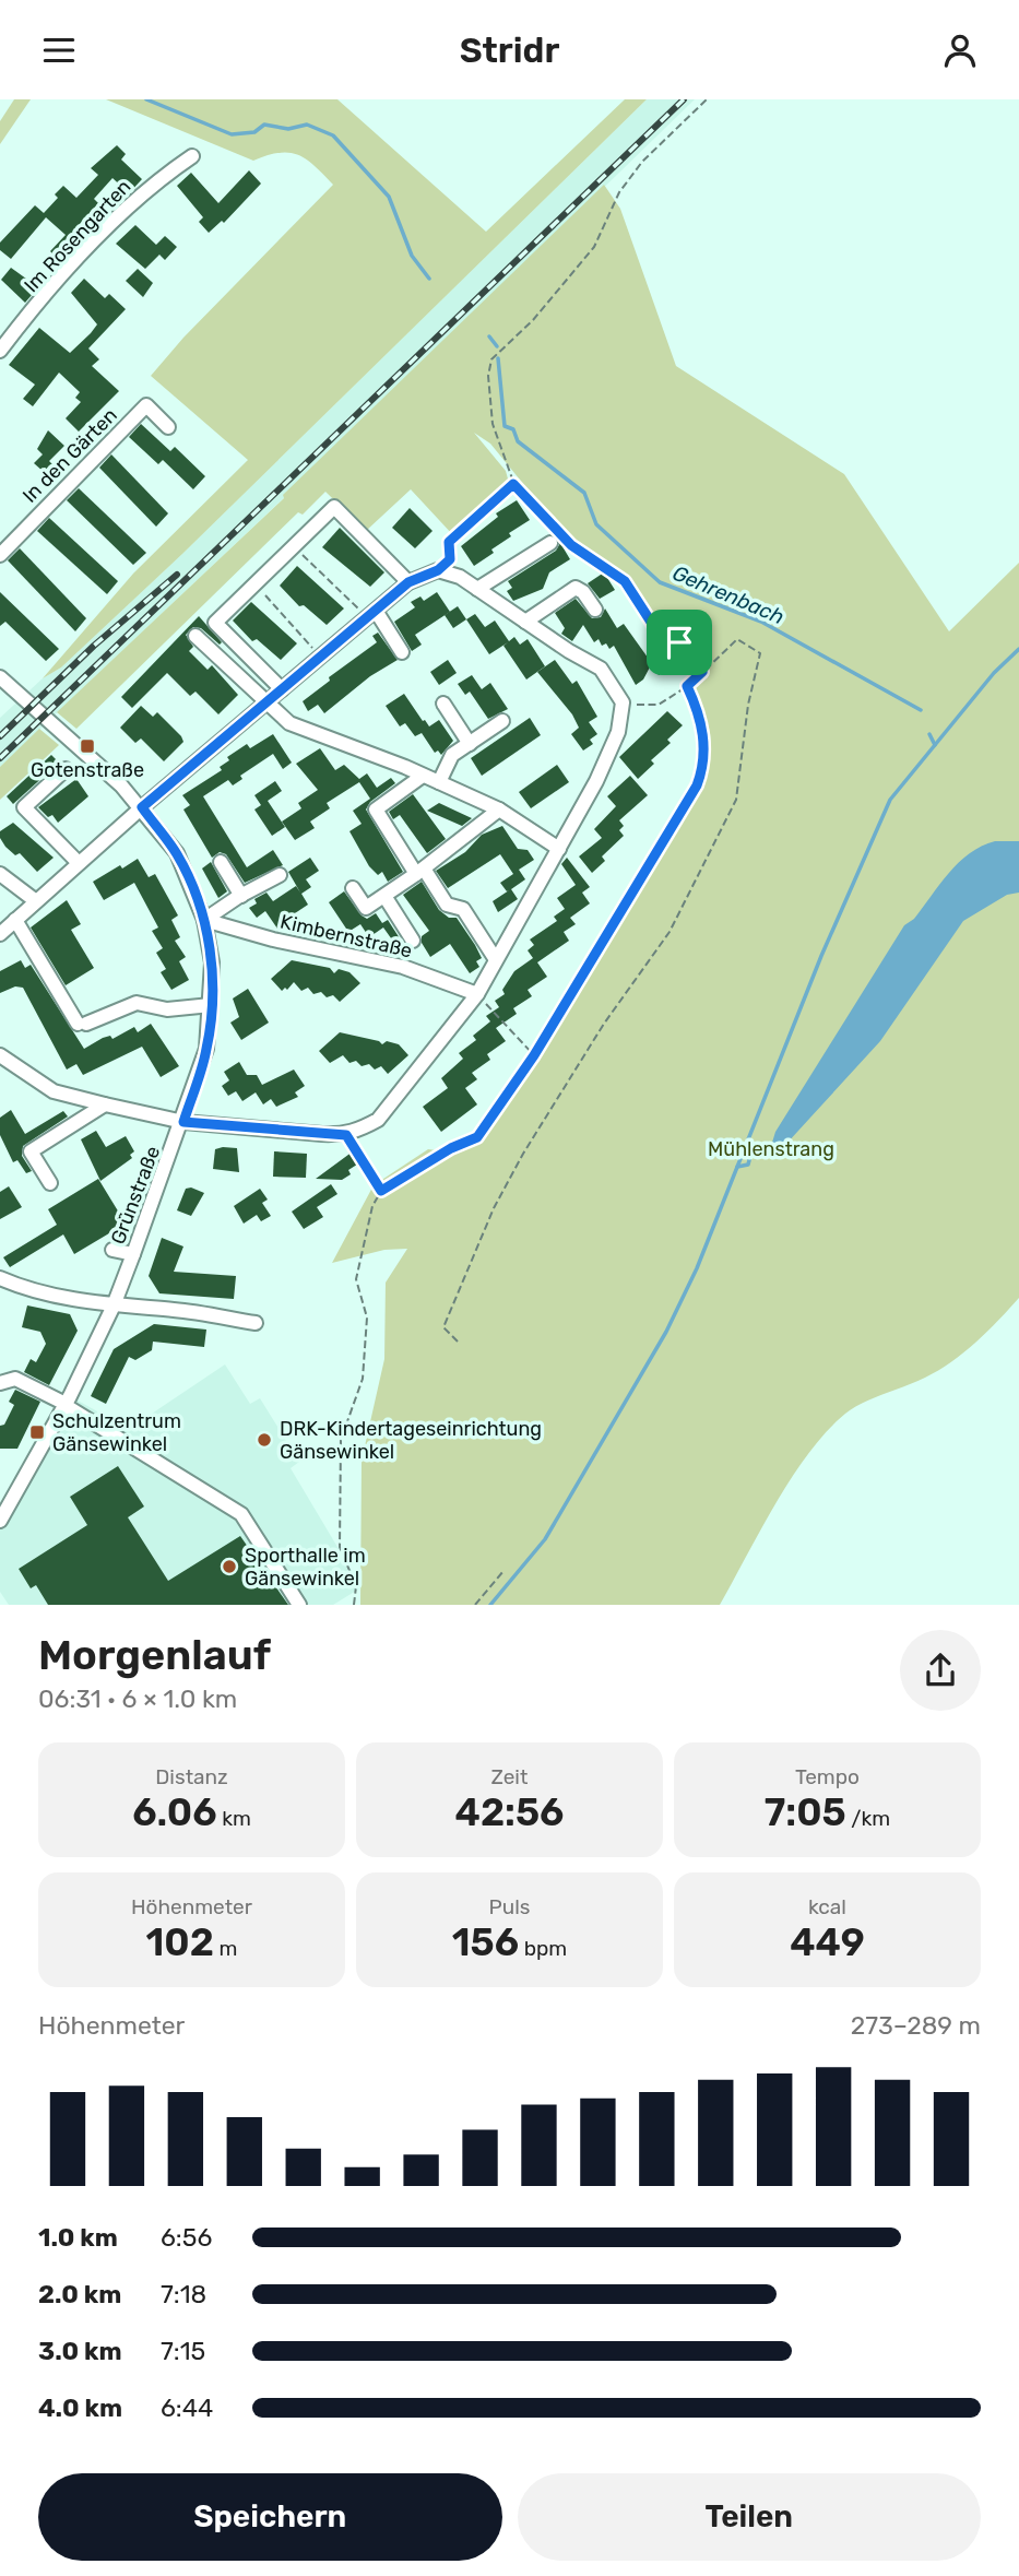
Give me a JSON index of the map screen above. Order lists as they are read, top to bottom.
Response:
{
  "streets": {
    "street": [
      "Im Rosengarten",
      "In den Gärten",
      "Kimbernstraße",
      "Grünstraße"
    ]
  },
  "crossings": [
    ["Kimbernstraße", "Grünstraße"]
  ],
  "water": ["Gehrenbach"],
  "parks": ["Mühlenstrang"],
  "places": {
    "transit": ["Gotenstraße", "Schulzentrum Gänsewinkel"],
    "other": ["DRK-Kindertageseinrichtung Gänsewinkel", "Sporthalle im Gänsewinkel"]
  },
  "page": {
    "header": "Stridr",
    "heading": ["Morgenlauf", "06:31 · 6 × 1.0 km"],
    "stats": [
      ["Distanz", "6.06 km"],
      ["Zeit", "42:56"],
      ["Tempo", "7:05 /km"],
      ["Höhenmeter", "102 m"],
      ["Puls", "156 bpm"],
      ["kcal", "449"]
    ],
    "chart": ["Höhenmeter", "273–289 m"],
    "list": [
      {
        "name": "1.0 km",
        "note": "6:56"
      },
      {
        "name": "2.0 km",
        "note": "7:18"
      },
      {
        "name": "3.0 km",
        "note": "7:15"
      },
      {
        "name": "4.0 km",
        "note": "6:44"
      }
    ],
    "buttons": ["Speichern", "Teilen"]
  }
}
